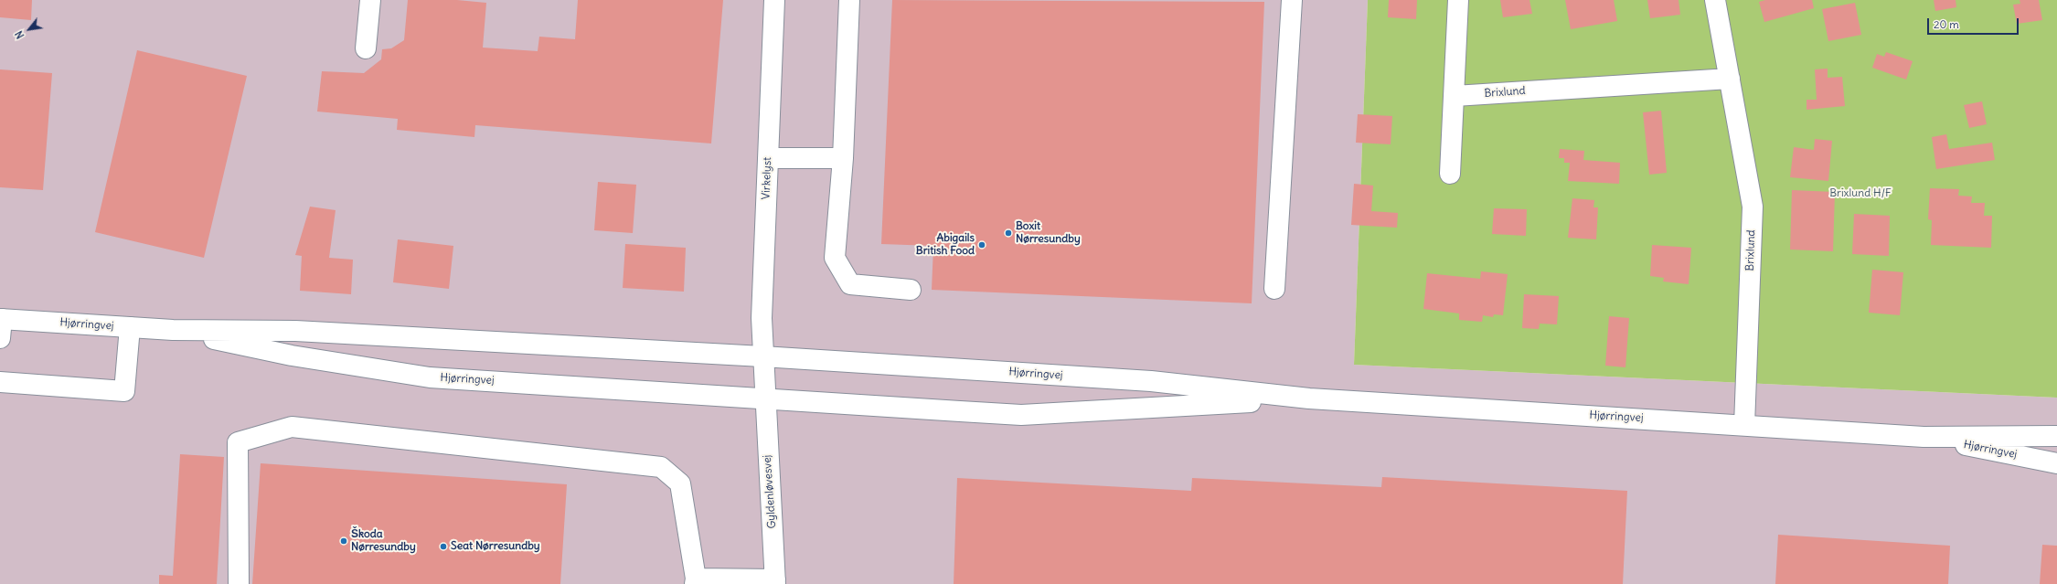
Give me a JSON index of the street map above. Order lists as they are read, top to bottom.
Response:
{
  "streets": {
    "main road": [
      "Brixlund",
      "Virkelyst",
      "Hjørringvej",
      "Gyldenløvesvej"
    ]
  },
  "crossings": [
    ["Brixlund", "Hjørringvej"],
    ["Virkelyst", "Hjørringvej"],
    ["Hjørringvej", "Gyldenløvesvej"]
  ],
  "parks": ["Brixlund H/F"],
  "places": [
    "Boxit Nørresundby",
    "Abigails British Food",
    "Škoda Nørresundby",
    "Seat Nørresundby"
  ],
  "scale_bar": "20 m",
  "north": "bottom left"
}
